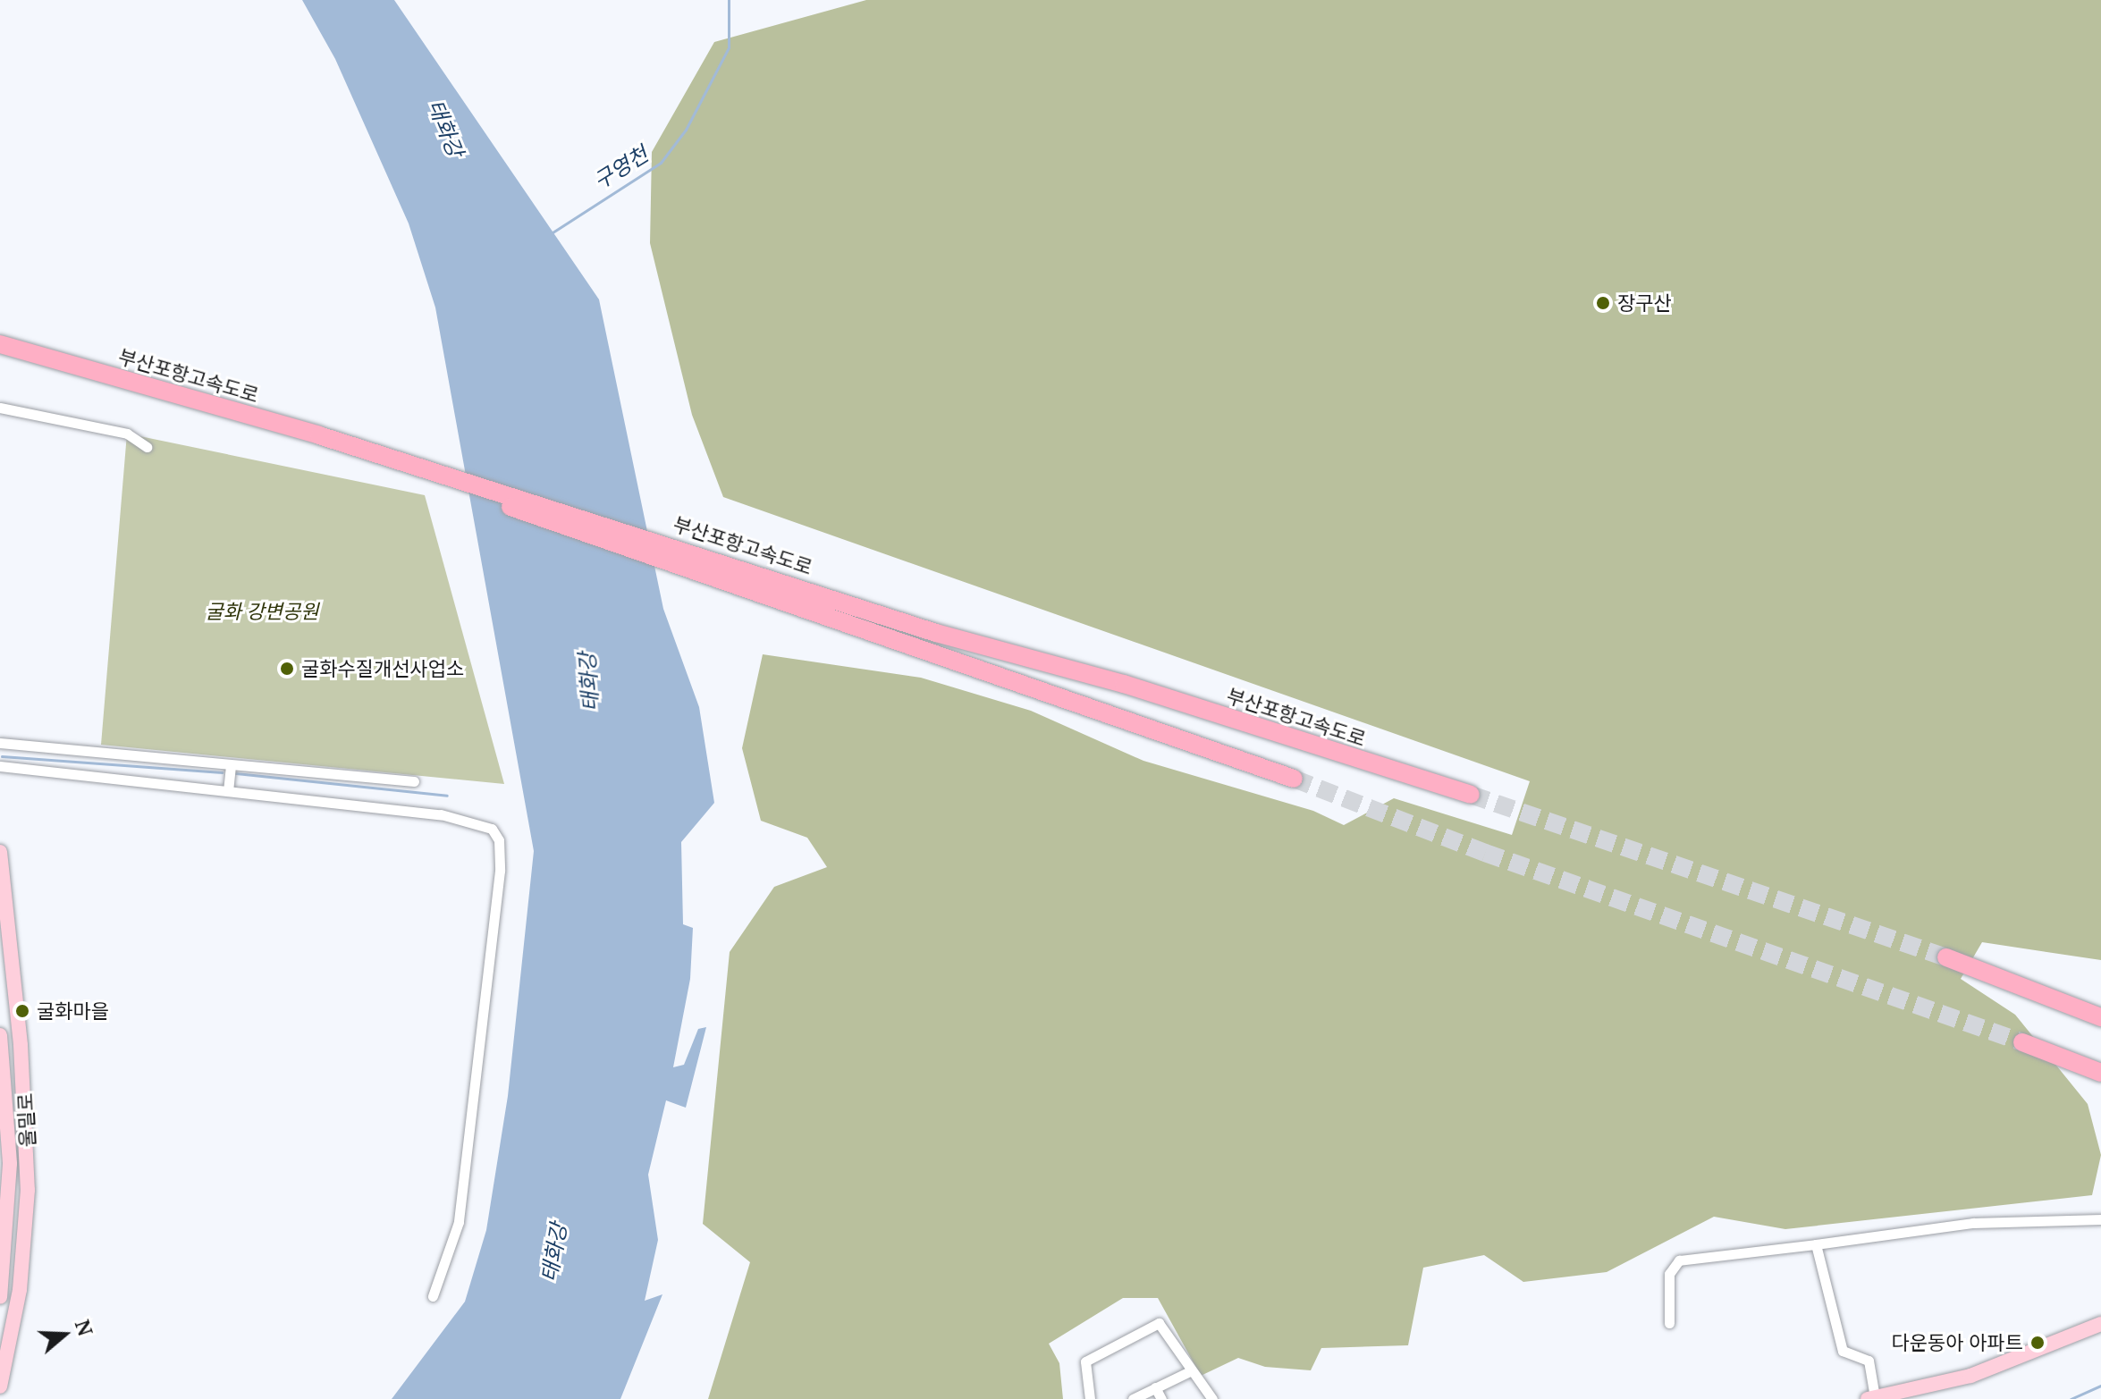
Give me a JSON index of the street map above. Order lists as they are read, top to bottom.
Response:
{
  "streets": {
    "highway": ["부산포항고속도로"],
    "main road": ["울밀로"]
  },
  "water": ["태화강", "구영천"],
  "parks": ["굴화 강변공원"],
  "places": [
    "장구산",
    "굴화수질개선사업소",
    "굴화마을",
    "다운동아 아파트"
  ],
  "north": "right"
}
